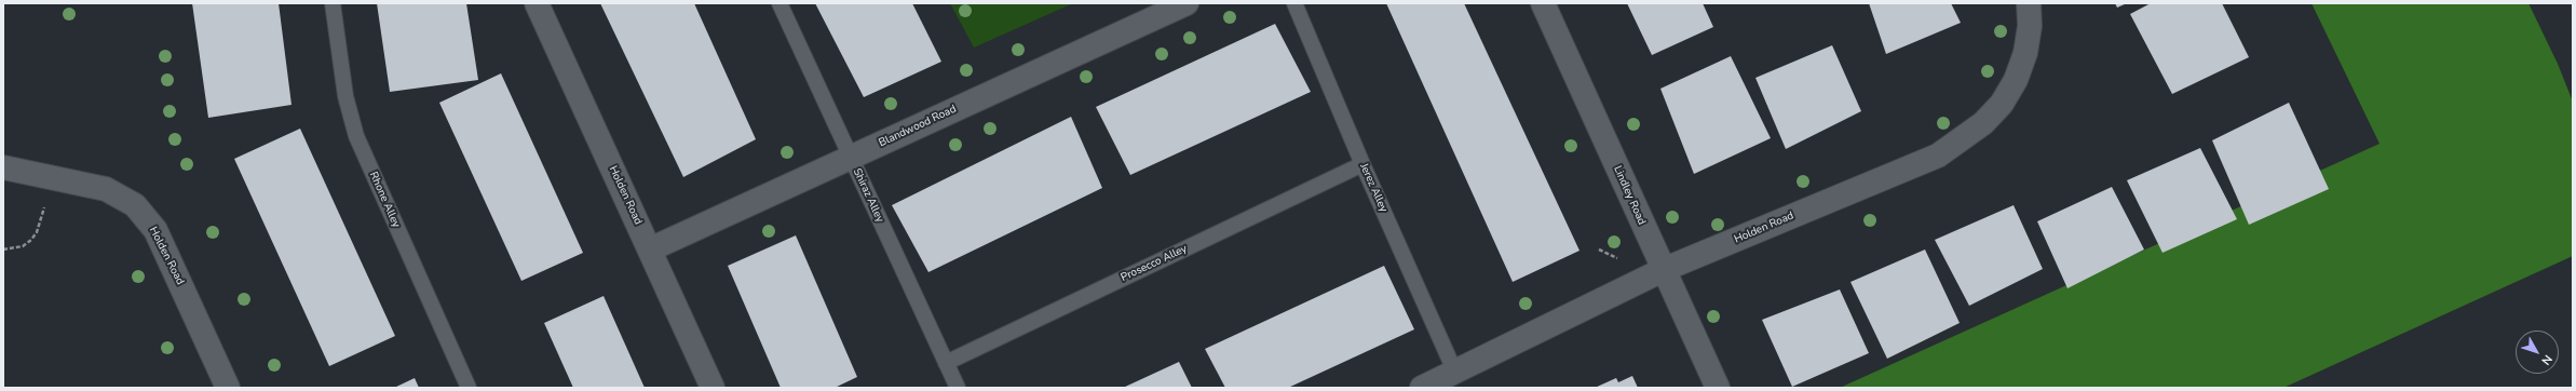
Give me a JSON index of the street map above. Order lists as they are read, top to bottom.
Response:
{
  "streets": {
    "street": ["Blandwood Road", "Holden Road", "Lindley Road"],
    "lane": [
      "Jerez Alley",
      "Shiraz Alley",
      "Rhone Alley",
      "Prosecco Alley"
    ]
  },
  "crossings": [
    ["Blandwood Road", "Holden Road"],
    ["Blandwood Road", "Shiraz Alley"],
    ["Jerez Alley", "Holden Road"],
    ["Jerez Alley", "Prosecco Alley"],
    ["Holden Road", "Lindley Road"],
    ["Shiraz Alley", "Prosecco Alley"]
  ],
  "north": "bottom right"
}
